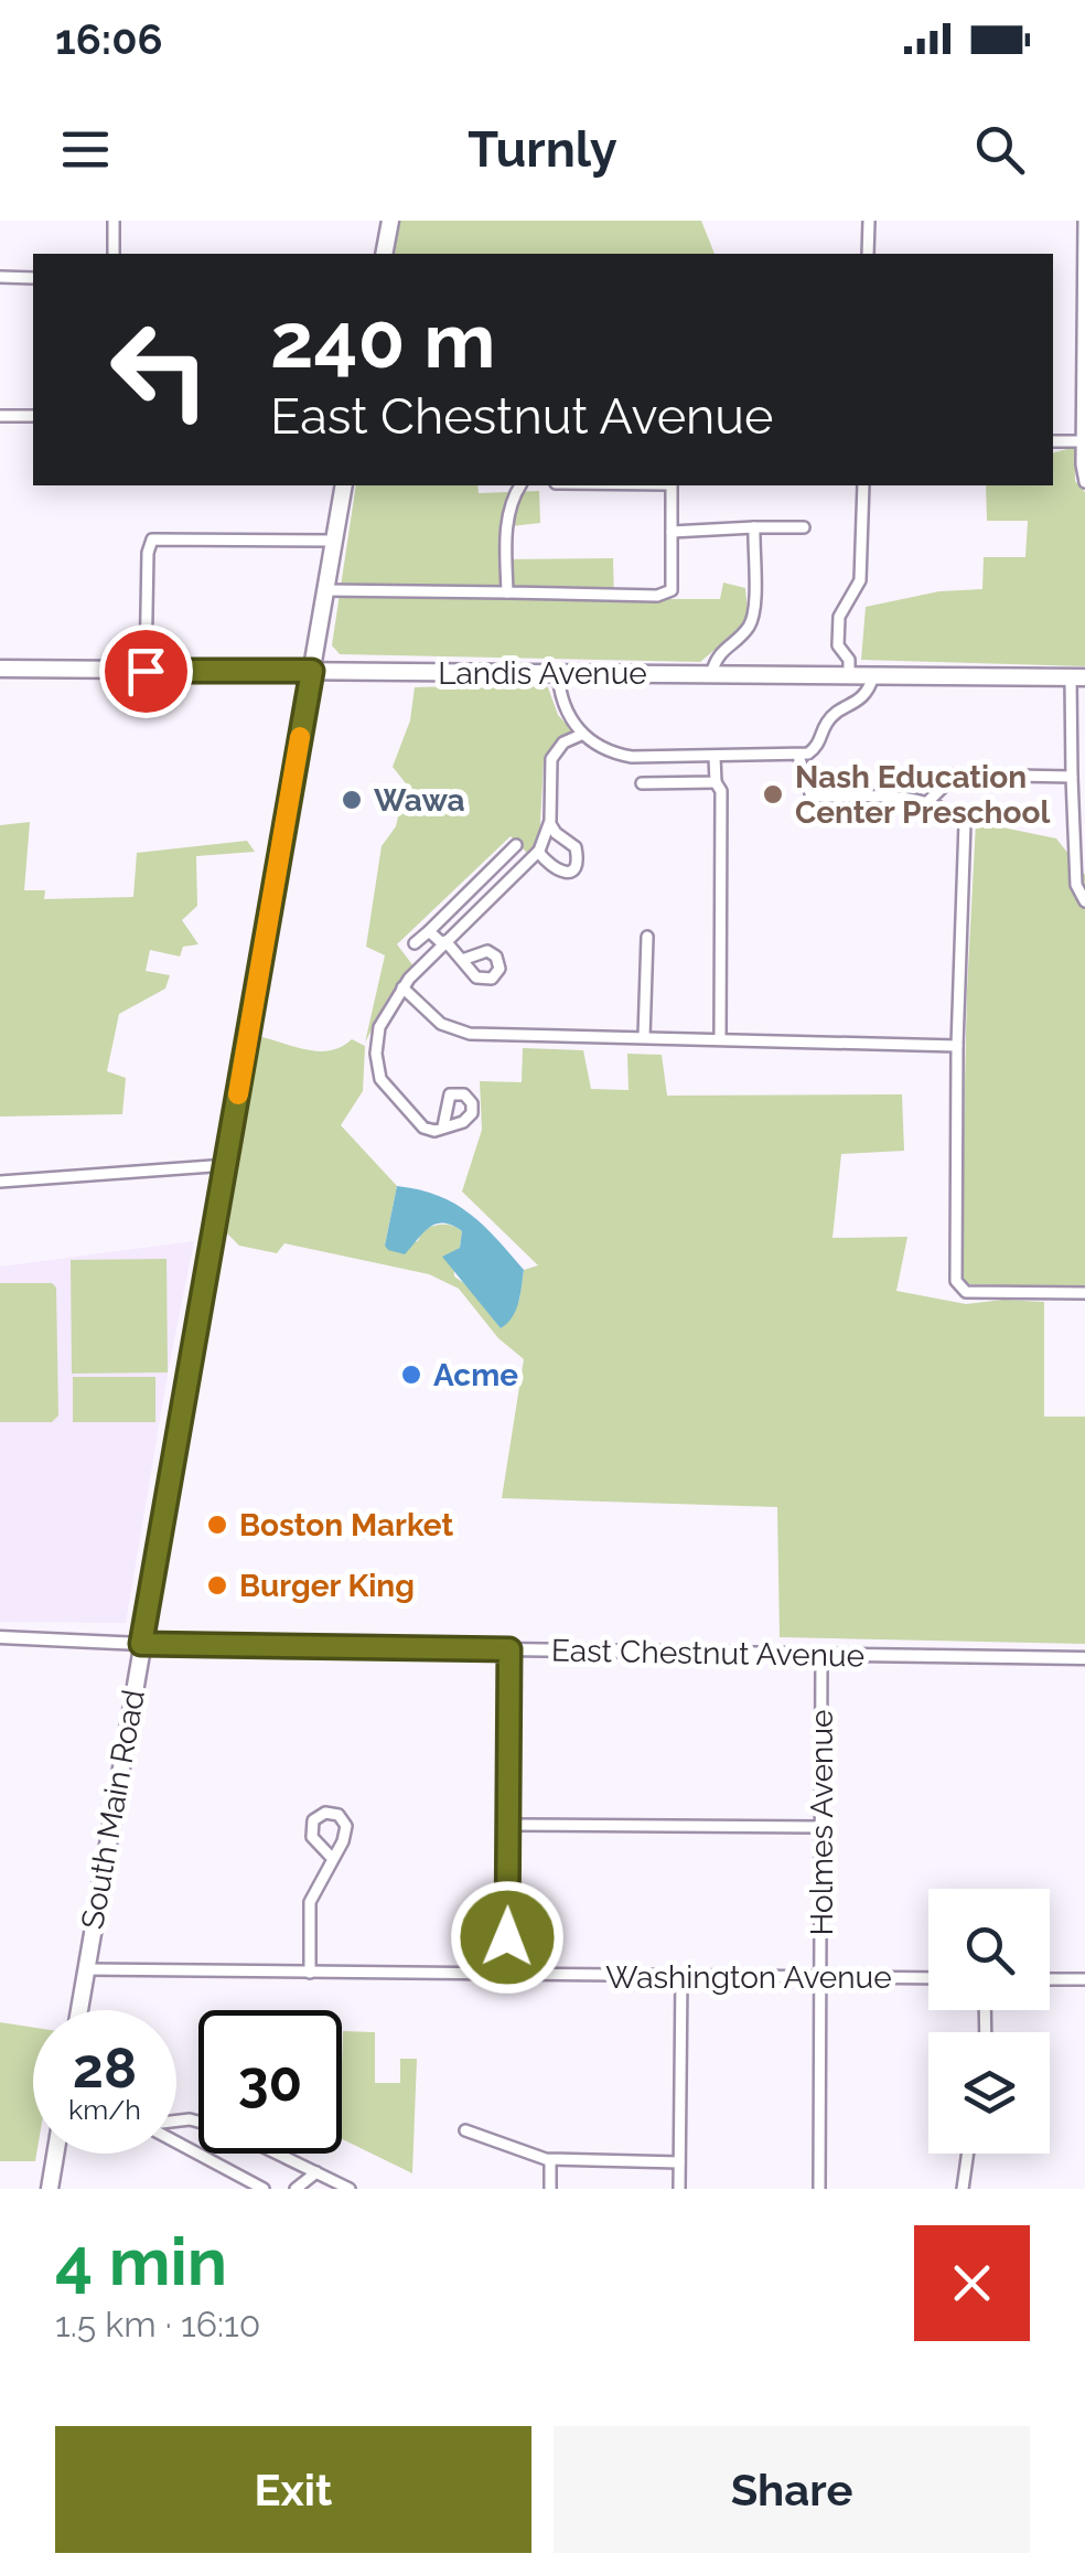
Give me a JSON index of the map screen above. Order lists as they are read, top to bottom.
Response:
{
  "streets": {
    "main road": ["Landis Avenue", "South Main Road"],
    "street": ["East Chestnut Avenue", "Holmes Avenue", "Washington Avenue"]
  },
  "crossings": [
    ["Landis Avenue", "South Main Road"],
    ["East Chestnut Avenue", "South Main Road"],
    ["East Chestnut Avenue", "Holmes Avenue"],
    ["South Main Road", "Washington Avenue"],
    ["Holmes Avenue", "Washington Avenue"]
  ],
  "places": [
    "Nash Education Center Preschool",
    "Wawa",
    "Acme",
    "Boston Market",
    "Burger King"
  ],
  "page": {
    "status": "16:06",
    "header": "Turnly",
    "turn": ["240 m", "East Chestnut Avenue"],
    "speed": "28 km/h",
    "limit": "30",
    "heading": ["4 min", "1.5 km · 16:10"],
    "buttons": ["Exit", "Share"]
  }
}
